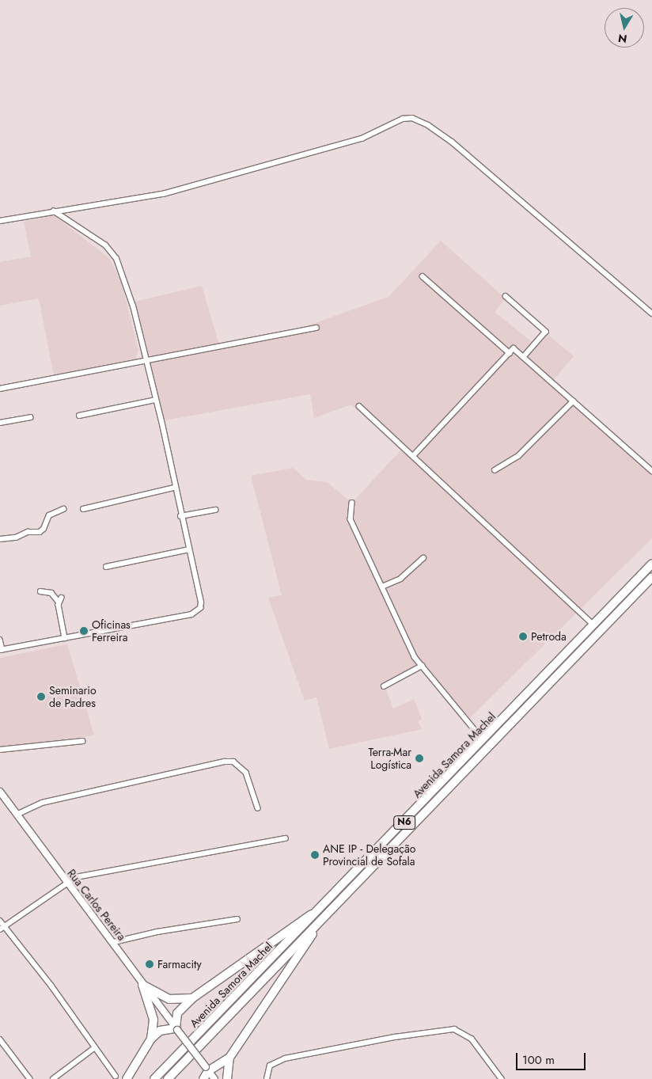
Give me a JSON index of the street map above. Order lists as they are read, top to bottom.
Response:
{
  "streets": {
    "highway": ["Avenida Samora Machel", "N6"],
    "main road": ["Rua Carlos Pereira"]
  },
  "places": [
    "Oficinas Ferreira",
    "Petroda",
    "Seminario de Padres",
    "Terra-Mar Logística",
    "ANE IP - Delegação Provincial de Sofala",
    "Farmacity"
  ],
  "scale_bar": "100 m",
  "north": "bottom"
}
